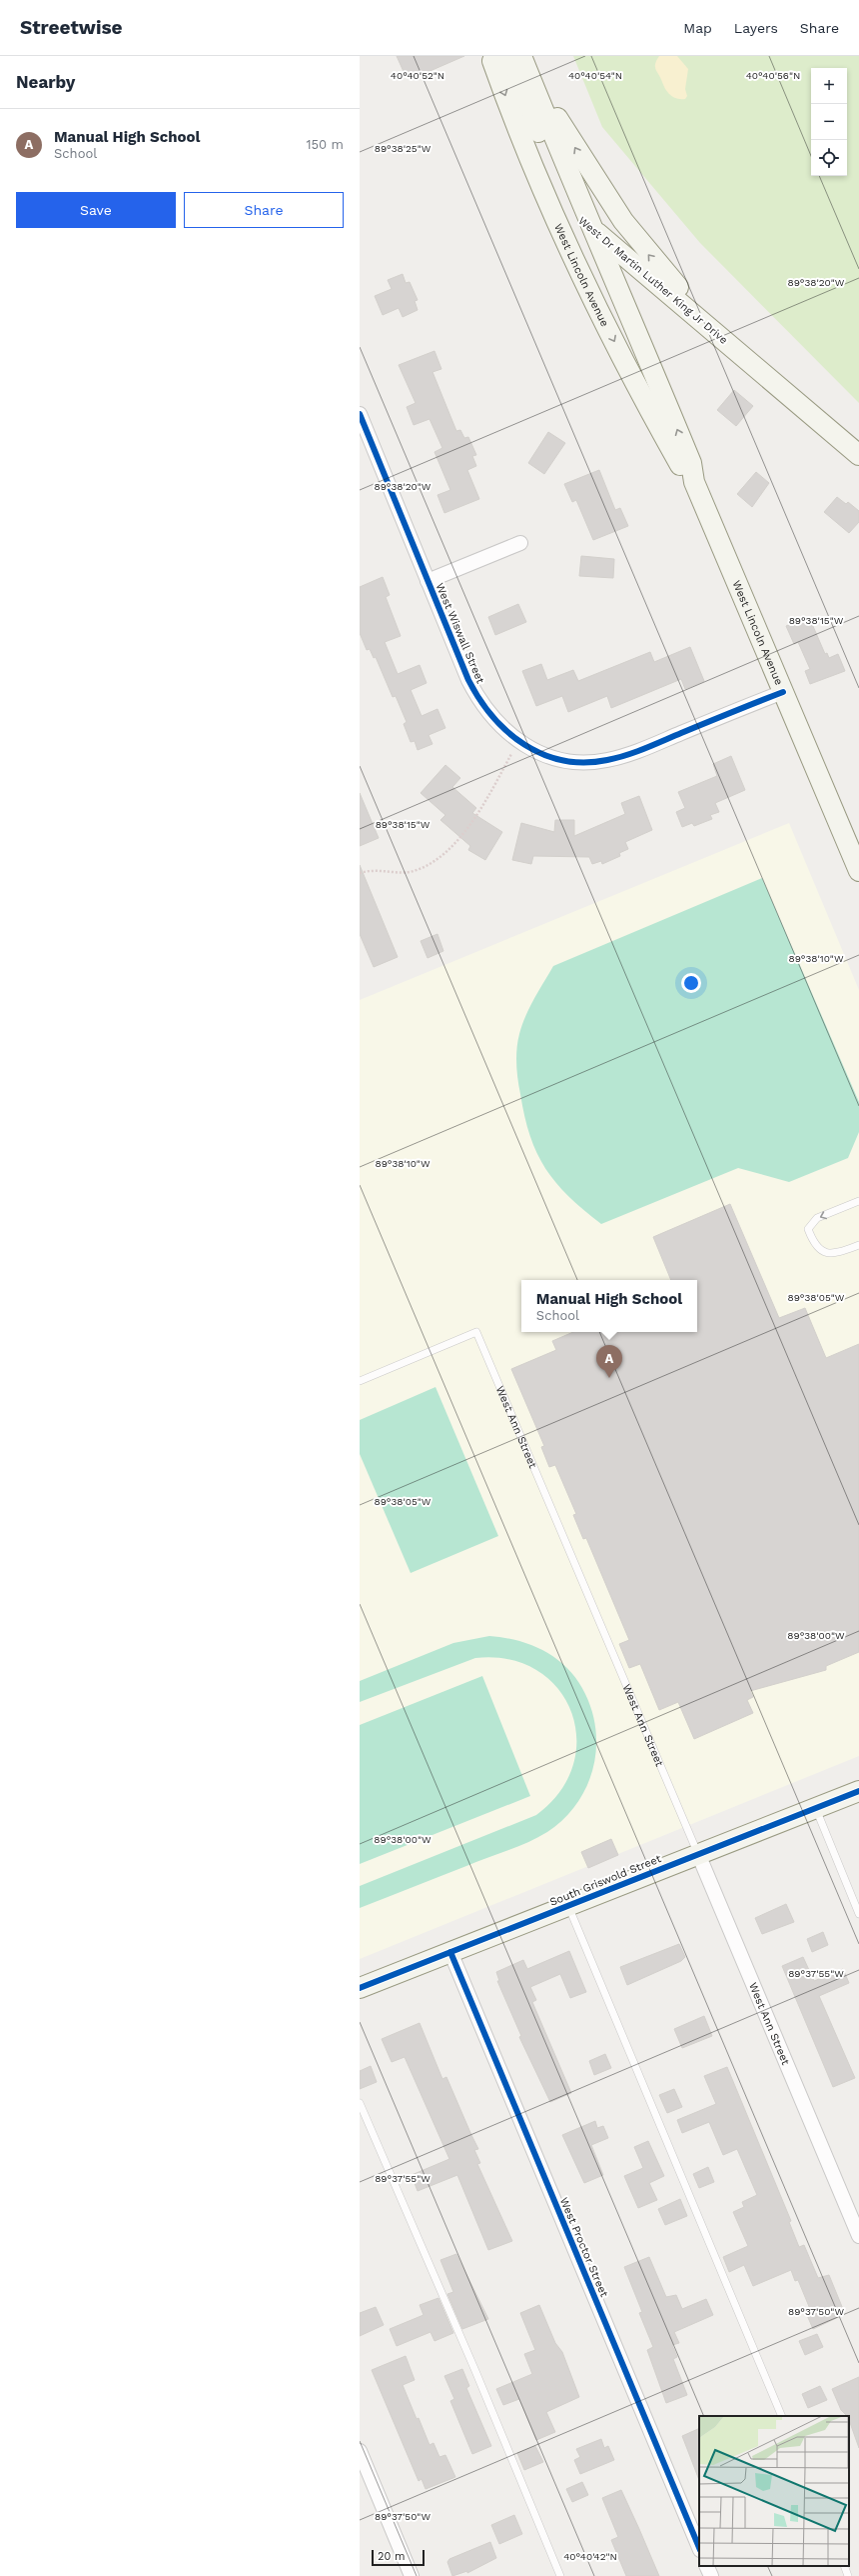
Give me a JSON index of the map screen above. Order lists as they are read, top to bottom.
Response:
{
  "streets": {
    "main road": ["West Lincoln Avenue", "West Dr Martin Luther King Jr Drive", "South Griswold Street"],
    "street": ["West Wiswall Street", "West Ann Street", "West Proctor Street"]
  },
  "crossings": [
    ["West Lincoln Avenue", "West Dr Martin Luther King Jr Drive"],
    ["West Lincoln Avenue", "West Wiswall Street"],
    ["West Ann Street", "South Griswold Street"],
    ["South Griswold Street", "West Proctor Street"]
  ],
  "scale_bar": "20 m",
  "page": {
    "header": "Streetwise",
    "nav": ["Map", "Layers", "Share"],
    "heading": "Nearby",
    "map_buttons": ["+", "−"],
    "list": [
      {
        "mark": "A",
        "name": "Manual High School",
        "note": "School",
        "value": "150 m"
      }
    ],
    "buttons": ["Save", "Share"],
    "popup": ["Manual High School", "School"],
    "pins": "A",
    "scale": "20 m"
  },
  "coordinates": [
    "40°40'52\"N",
    "40°40'54\"N",
    "40°40'56\"N",
    "89°38'25\"W",
    "89°38'20\"W",
    "89°38'15\"W",
    "89°38'10\"W",
    "89°38'05\"W",
    "89°38'00\"W",
    "89°37'55\"W",
    "89°37'50\"W",
    "40°40'42\"N"
  ]
}
